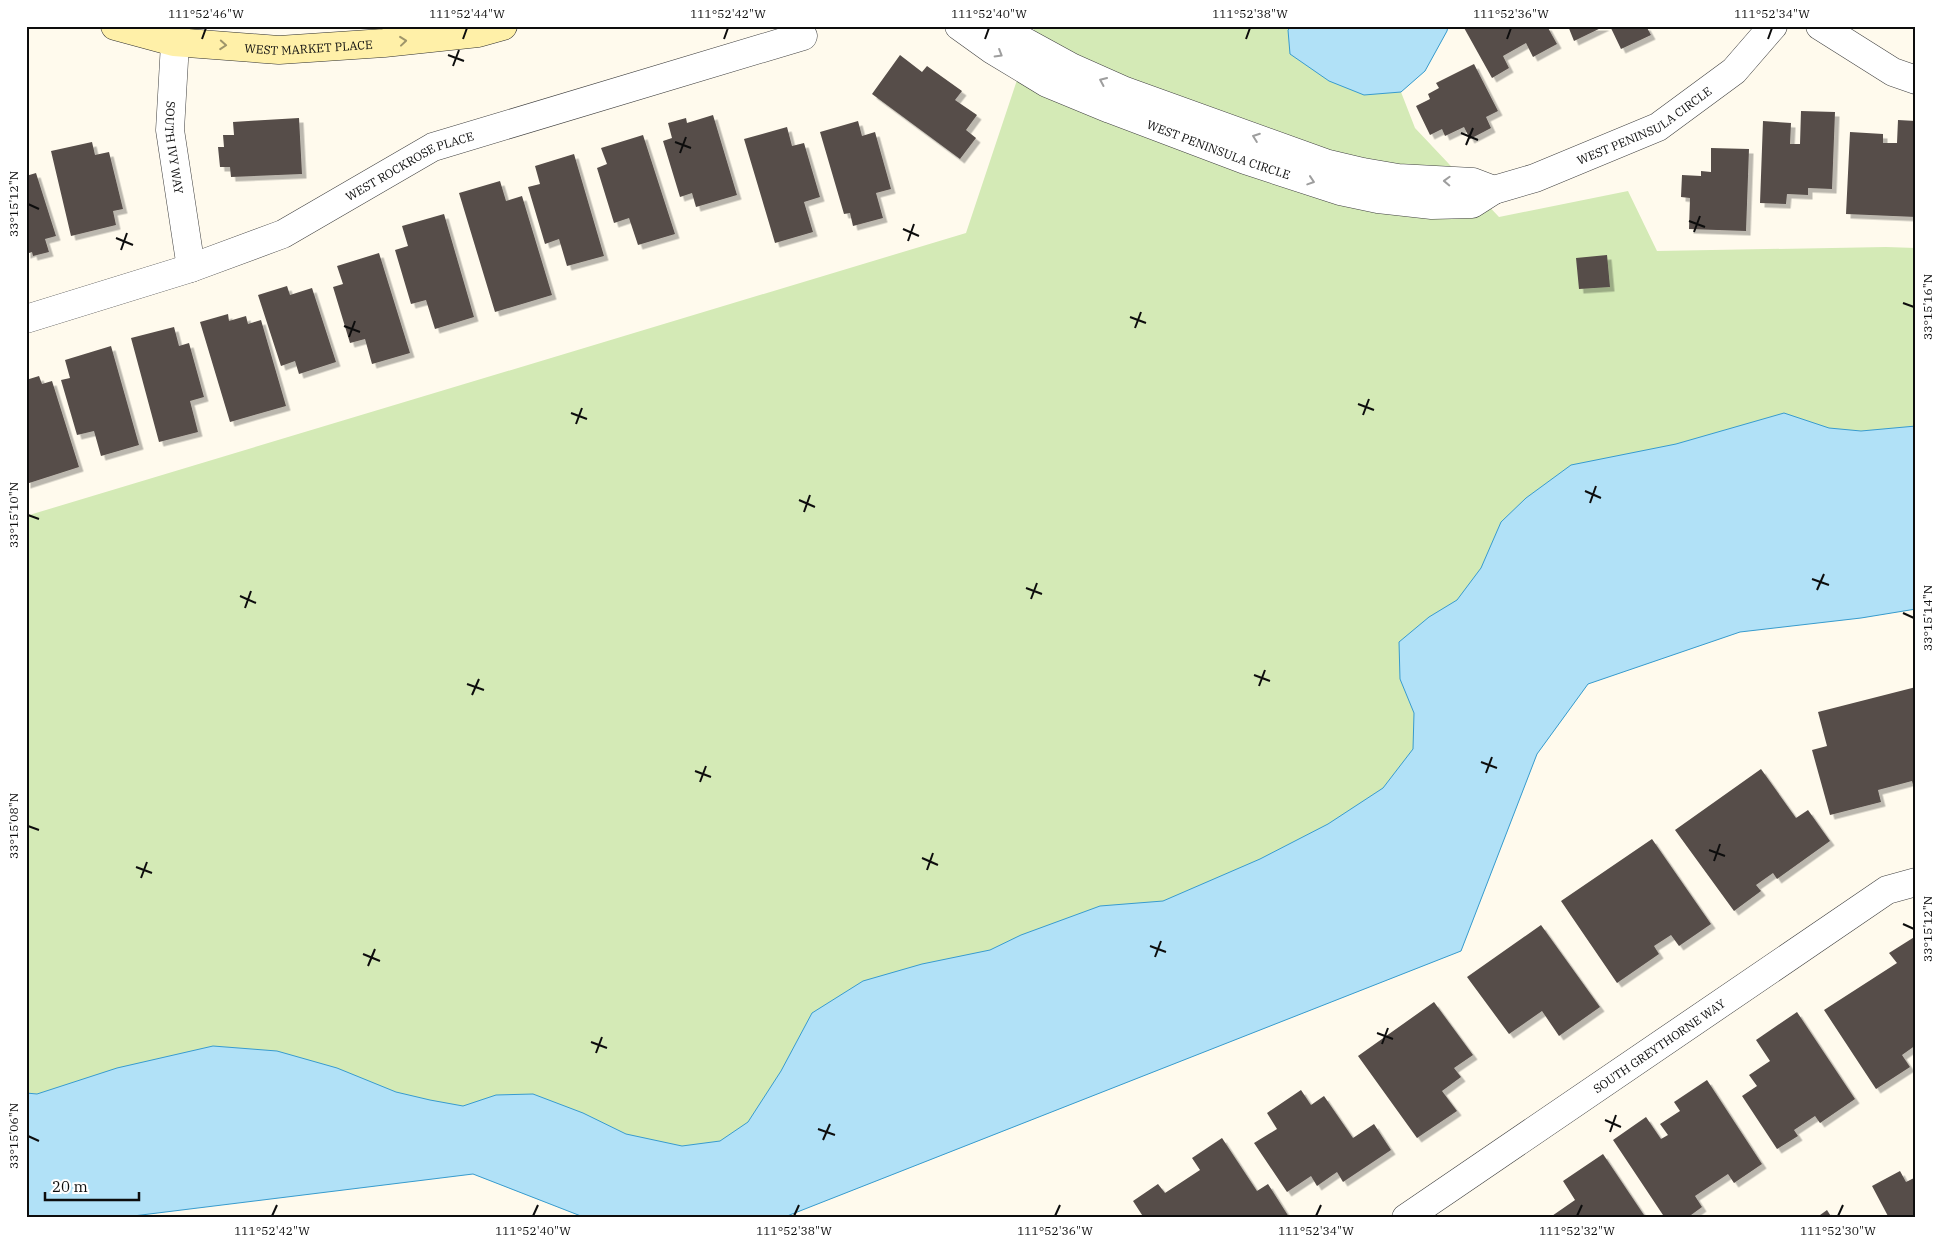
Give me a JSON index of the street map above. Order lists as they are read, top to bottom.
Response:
{
  "streets": {
    "street": [
      "WEST MARKET PLACE",
      "WEST PENINSULA CIRCLE",
      "SOUTH IVY WAY",
      "WEST ROCKROSE PLACE",
      "SOUTH GREYTHORNE WAY"
    ]
  },
  "crossings": [
    ["WEST MARKET PLACE", "SOUTH IVY WAY"],
    ["SOUTH IVY WAY", "WEST ROCKROSE PLACE"]
  ],
  "one_way": ["WEST MARKET PLACE"],
  "scale_bar": "20 m",
  "coordinates": [
    "111°52'46\"W",
    "111°52'44\"W",
    "111°52'42\"W",
    "111°52'40\"W",
    "111°52'38\"W",
    "111°52'36\"W",
    "111°52'34\"W",
    "33°15'12\"N",
    "33°15'16\"N",
    "33°15'10\"N",
    "33°15'14\"N",
    "33°15'08\"N",
    "33°15'06\"N",
    "111°52'32\"W",
    "111°52'30\"W"
  ]
}
